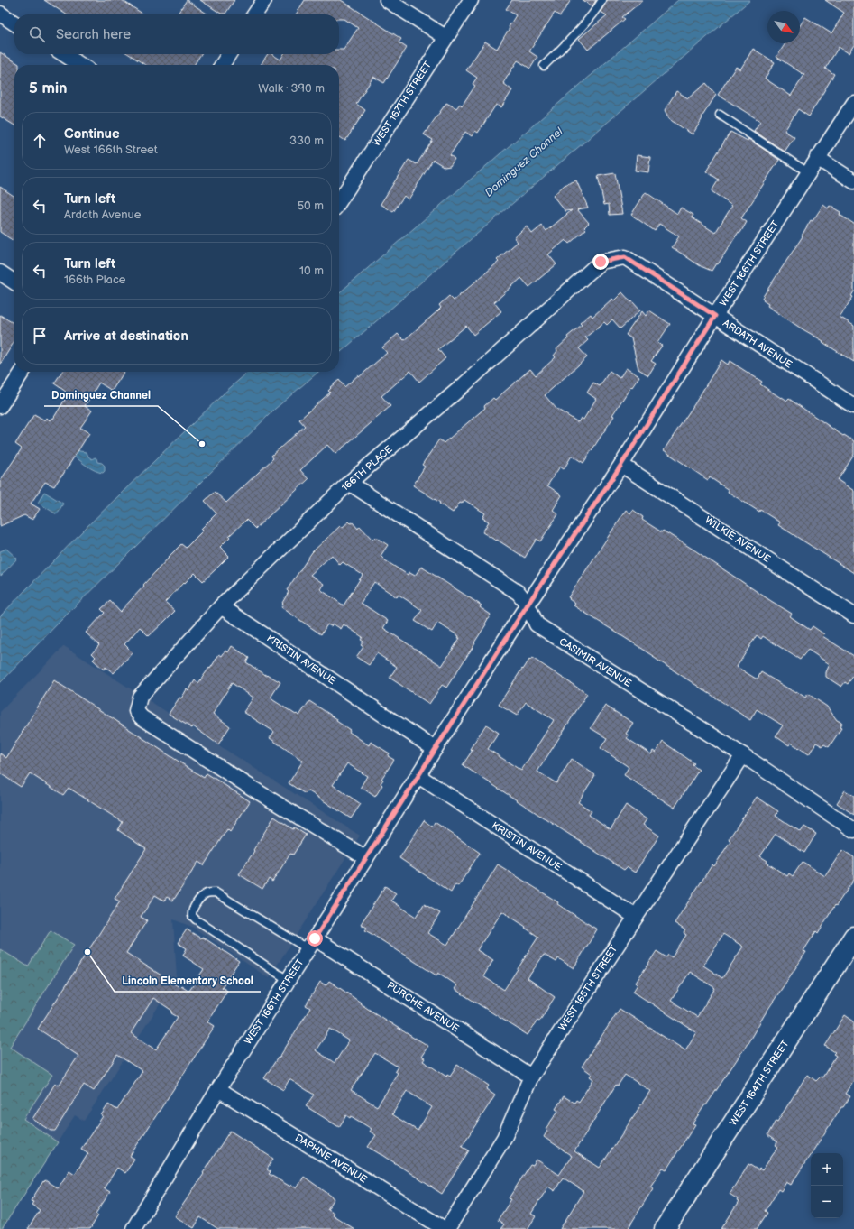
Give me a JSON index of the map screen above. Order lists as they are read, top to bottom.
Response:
{
  "streets": {
    "street": [
      "WEST 167TH STREET",
      "WEST 166TH STREET",
      "ARDATH AVENUE",
      "166TH PLACE",
      "WILKIE AVENUE",
      "KRISTIN AVENUE",
      "CASIMIR AVENUE",
      "WEST 165TH STREET",
      "PURCHE AVENUE",
      "WEST 164TH STREET",
      "DAPHNE AVENUE"
    ]
  },
  "crossings": [
    ["WEST 166TH STREET", "ARDATH AVENUE"],
    ["WEST 166TH STREET", "166TH PLACE"],
    ["WEST 166TH STREET", "WILKIE AVENUE"],
    ["WEST 166TH STREET", "KRISTIN AVENUE"],
    ["WEST 166TH STREET", "CASIMIR AVENUE"],
    ["WEST 166TH STREET", "PURCHE AVENUE"],
    ["WEST 166TH STREET", "DAPHNE AVENUE"],
    ["ARDATH AVENUE", "166TH PLACE"],
    ["166TH PLACE", "KRISTIN AVENUE"],
    ["166TH PLACE", "CASIMIR AVENUE"],
    ["KRISTIN AVENUE", "WEST 165TH STREET"],
    ["CASIMIR AVENUE", "WEST 165TH STREET"],
    ["WEST 165TH STREET", "PURCHE AVENUE"]
  ],
  "water": ["Dominguez Channel"],
  "places": ["Dominguez Channel", "Lincoln Elementary School"],
  "north": "bottom right",
  "page": {
    "search": "Search here",
    "heading": ["5 min", "Walk · 390 m"],
    "list": [
      ["Continue", "West 166th Street", "330 m"],
      ["Turn left", "Ardath Avenue", "50 m"],
      ["Turn left", "166th Place", "10 m"],
      "Arrive at destination"
    ],
    "map_buttons": ["+", "−"]
  }
}
